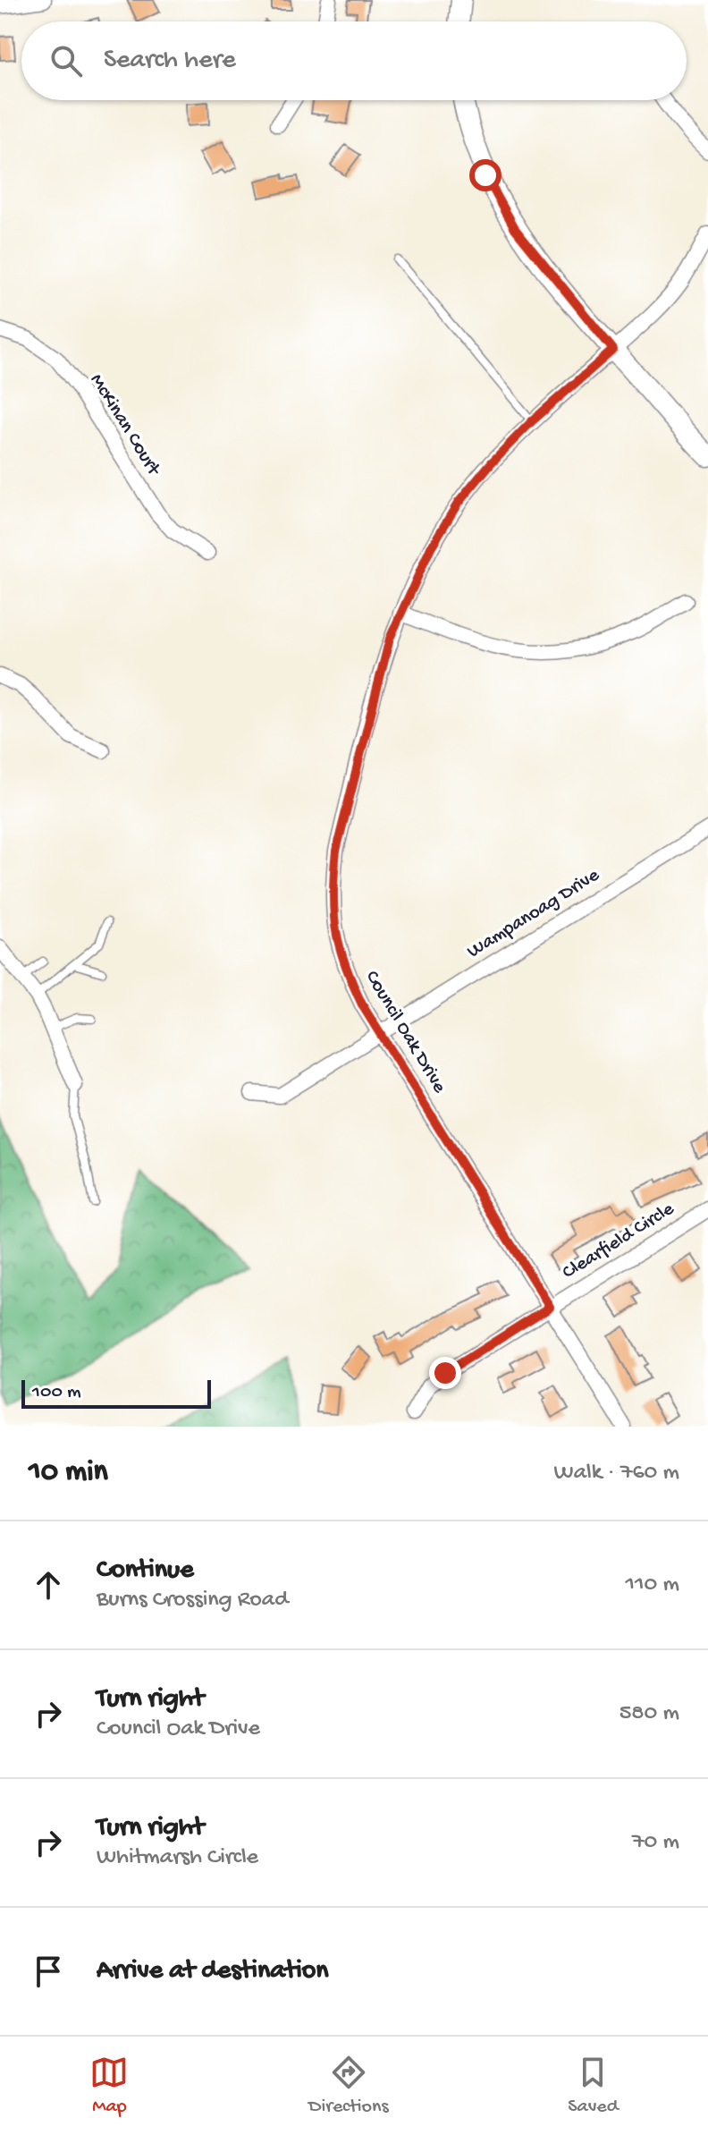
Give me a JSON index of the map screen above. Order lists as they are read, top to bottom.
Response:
{
  "streets": {
    "street": [
      "McKinan Court",
      "Wampanoag Drive",
      "Council Oak Drive",
      "Clearfield Circle"
    ]
  },
  "crossings": [
    ["Wampanoag Drive", "Council Oak Drive"],
    ["Council Oak Drive", "Clearfield Circle"]
  ],
  "scale_bar": "100 m",
  "page": {
    "search": "Search here",
    "scale": "100 m",
    "heading": ["10 min", "Walk · 760 m"],
    "list": [
      ["Continue", "Burns Crossing Road", "110 m"],
      ["Turn right", "Council Oak Drive", "580 m"],
      ["Turn right", "Whitmarsh Circle", "70 m"],
      "Arrive at destination"
    ],
    "nav": ["Map", "Directions", "Saved"]
  }
}
